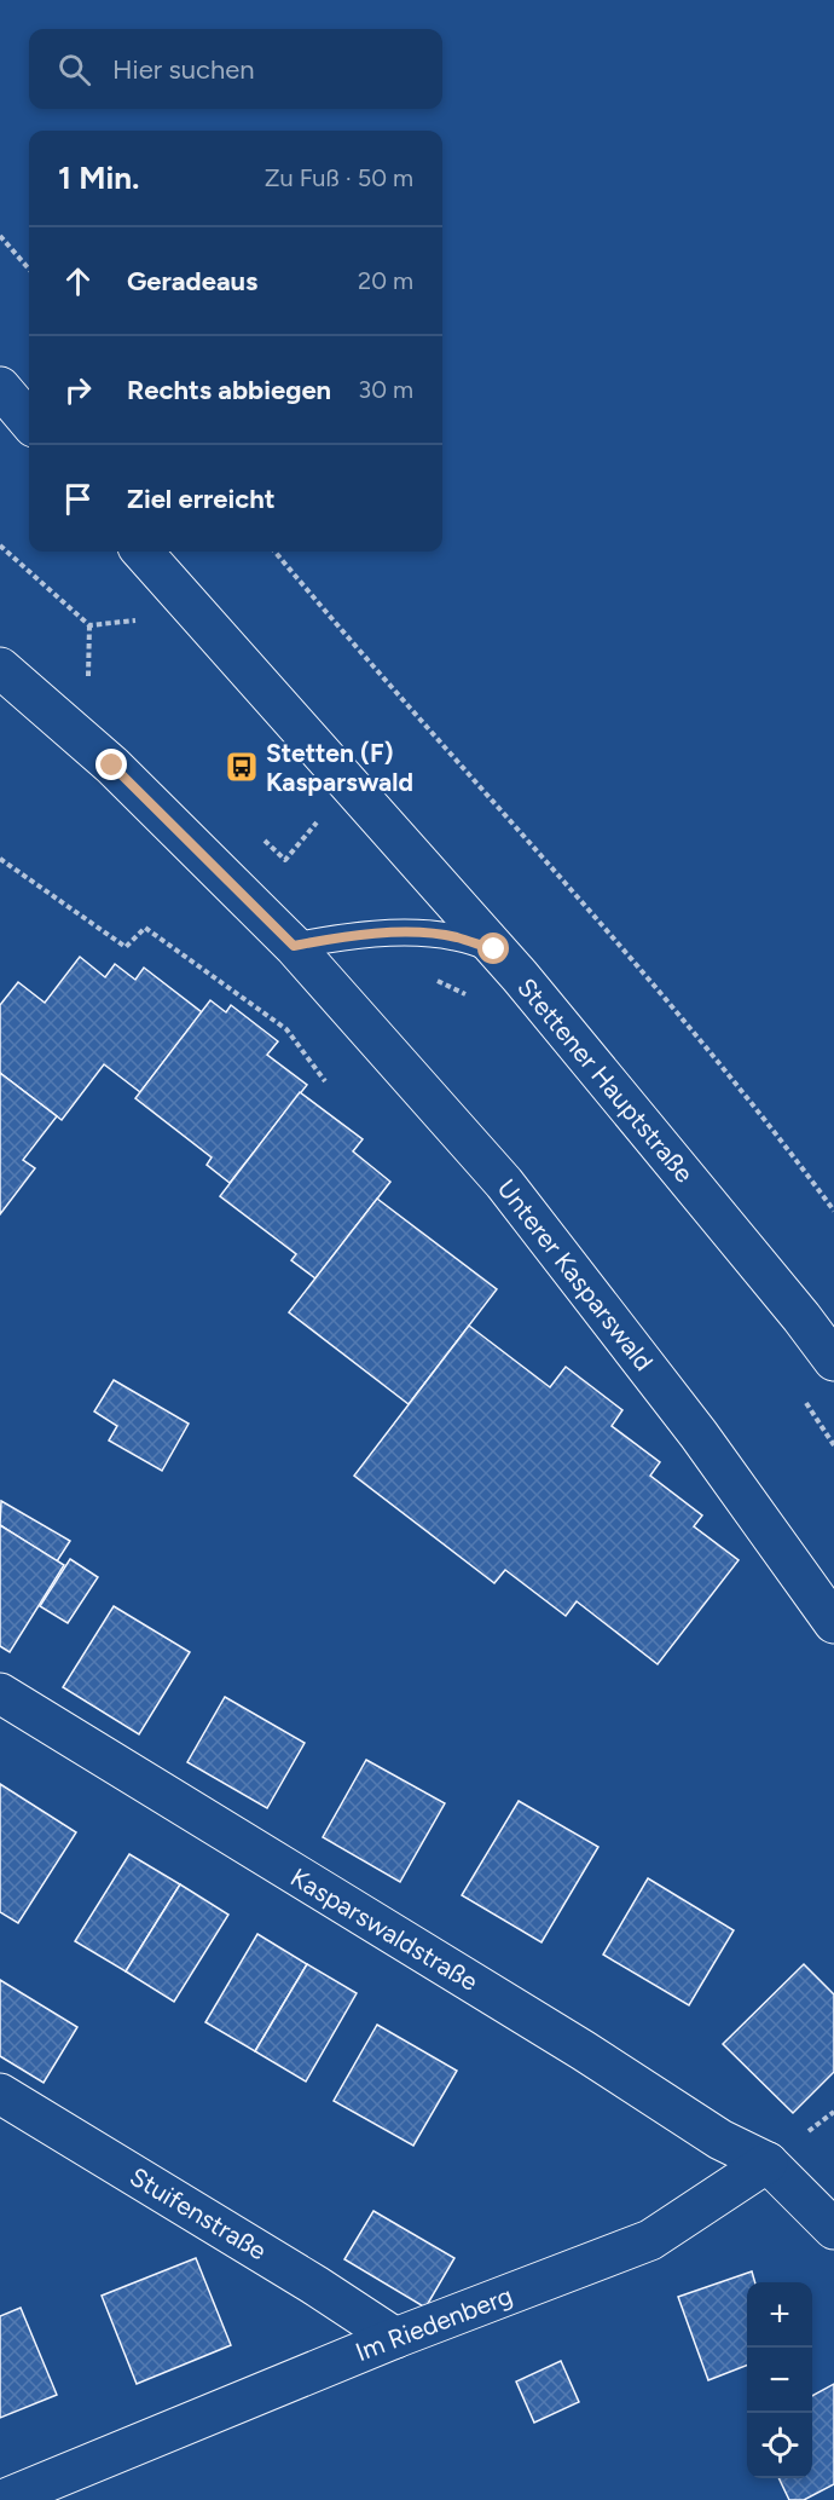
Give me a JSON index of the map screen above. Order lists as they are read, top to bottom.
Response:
{
  "streets": {
    "street": [
      "Stettener Hauptstraße",
      "Unterer Kasparswald",
      "Kasparswaldstraße",
      "Stuifenstraße",
      "Im Riedenberg"
    ]
  },
  "crossings": [
    ["Kasparswaldstraße", "Im Riedenberg"],
    ["Stuifenstraße", "Im Riedenberg"]
  ],
  "places": {
    "bus stop": ["Stetten (F) Kasparswald"]
  },
  "page": {
    "search": "Hier suchen",
    "heading": ["1 Min.", "Zu Fuß · 50 m"],
    "list": [
      ["Geradeaus", "20 m"],
      ["Rechts abbiegen", "30 m"],
      "Ziel erreicht"
    ],
    "map_buttons": ["+", "−"]
  }
}
